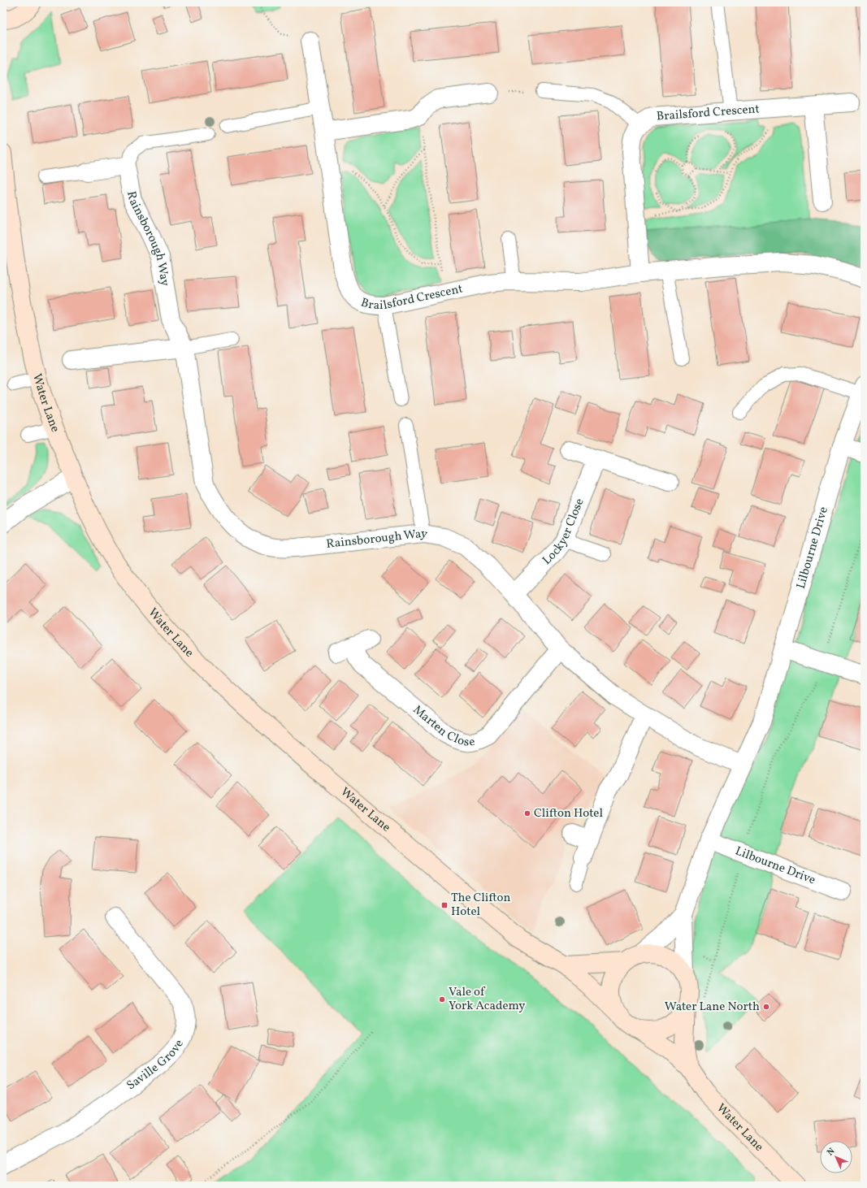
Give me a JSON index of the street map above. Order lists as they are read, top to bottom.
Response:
{
  "streets": {
    "street": [
      "Brailsford Crescent",
      "Rainsborough Way",
      "Water Lane",
      "Lockyer Close",
      "Lilbourne Drive",
      "Marten Close",
      "Saville Grove"
    ]
  },
  "crossings": [
    ["Rainsborough Way", "Lockyer Close"],
    ["Rainsborough Way", "Lilbourne Drive"],
    ["Rainsborough Way", "Marten Close"],
    ["Water Lane", "Lilbourne Drive"]
  ],
  "places": {
    "other": ["Clifton Hotel", "Vale of York Academy", "Water Lane North"],
    "transit": ["The Clifton Hotel"]
  },
  "north": "top left"
}
